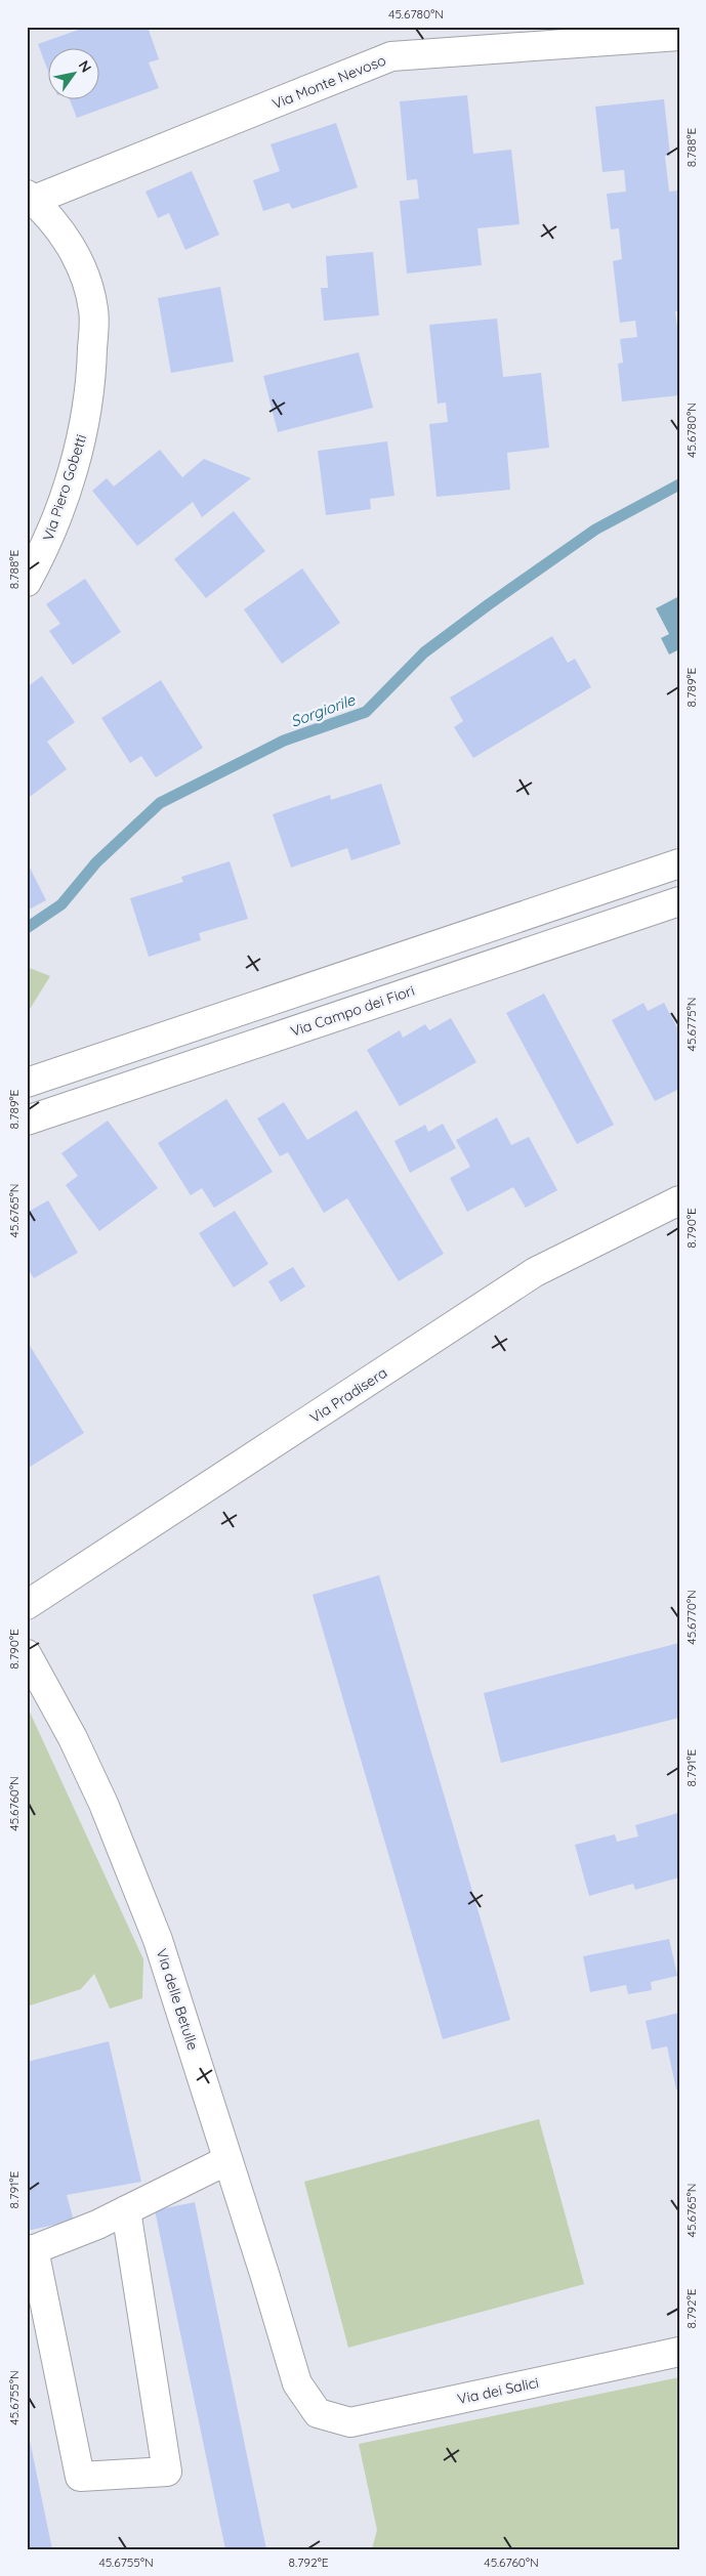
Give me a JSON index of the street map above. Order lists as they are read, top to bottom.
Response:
{
  "streets": {
    "street": [
      "Via Monte Nevoso",
      "Via Piero Gobetti",
      "Via Campo dei Fiori",
      "Via Pradisera",
      "Via delle Betulle",
      "Via dei Salici"
    ]
  },
  "crossings": [
    ["Via Monte Nevoso", "Via Piero Gobetti"],
    ["Via delle Betulle", "Via dei Salici"]
  ],
  "water": ["Sorgiorile"],
  "north": "top right",
  "coordinates": [
    "45.6780°N",
    "8.788°E",
    "8.789°E",
    "45.6775°N",
    "45.6765°N",
    "8.790°E",
    "45.6770°N",
    "8.791°E",
    "45.6760°N",
    "8.792°E",
    "45.6755°N"
  ]
}
